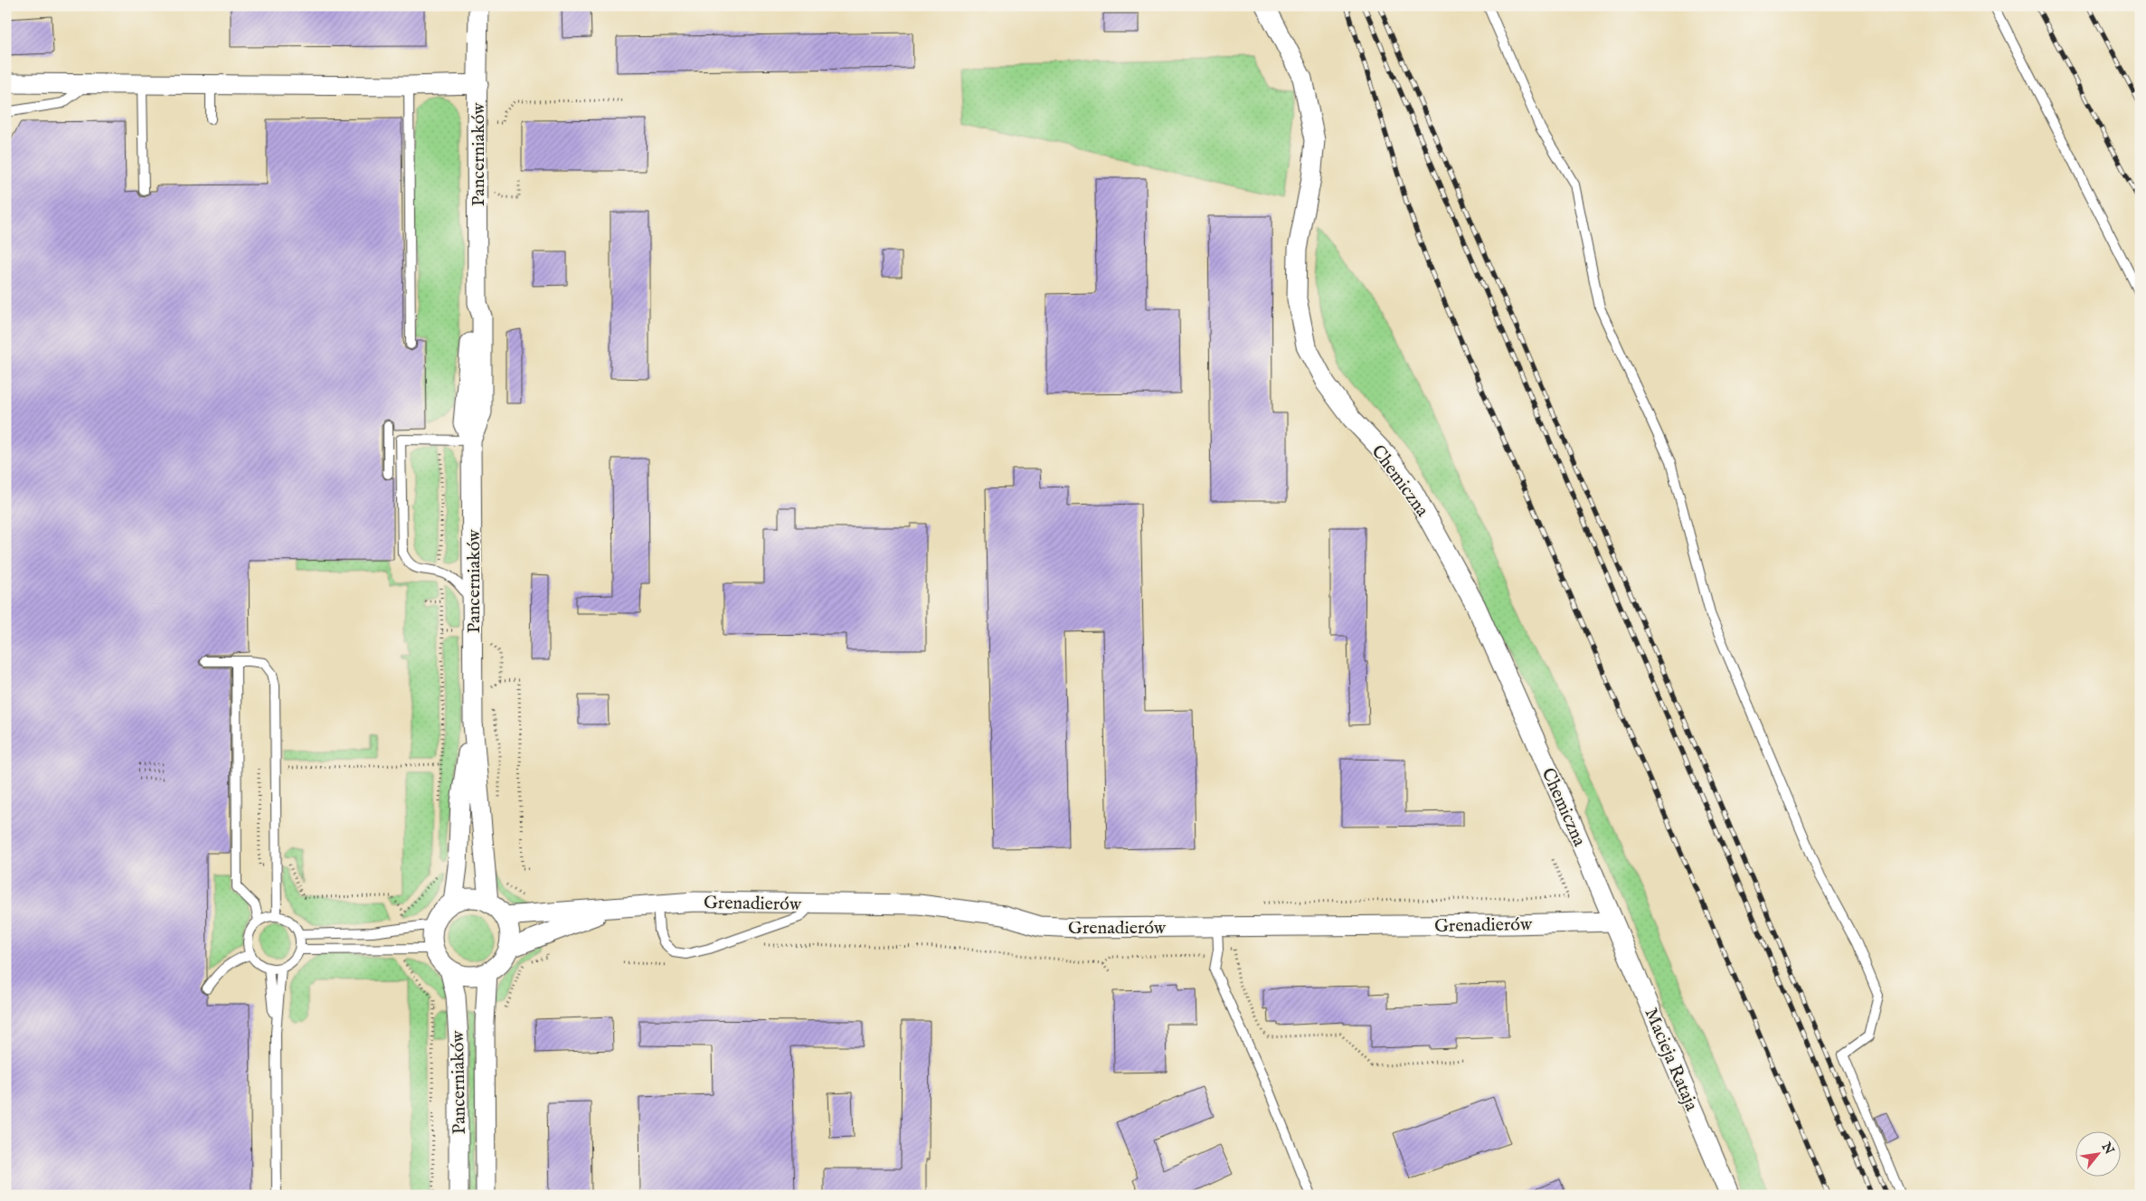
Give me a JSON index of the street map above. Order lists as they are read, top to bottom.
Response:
{
  "streets": {
    "street": [
      "Pancerniaków",
      "Chemiczna",
      "Grenadierów",
      "Macieja Rataja"
    ]
  },
  "crossings": [
    ["Chemiczna", "Grenadierów"],
    ["Chemiczna", "Macieja Rataja"],
    ["Grenadierów", "Macieja Rataja"]
  ],
  "north": "top right"
}
